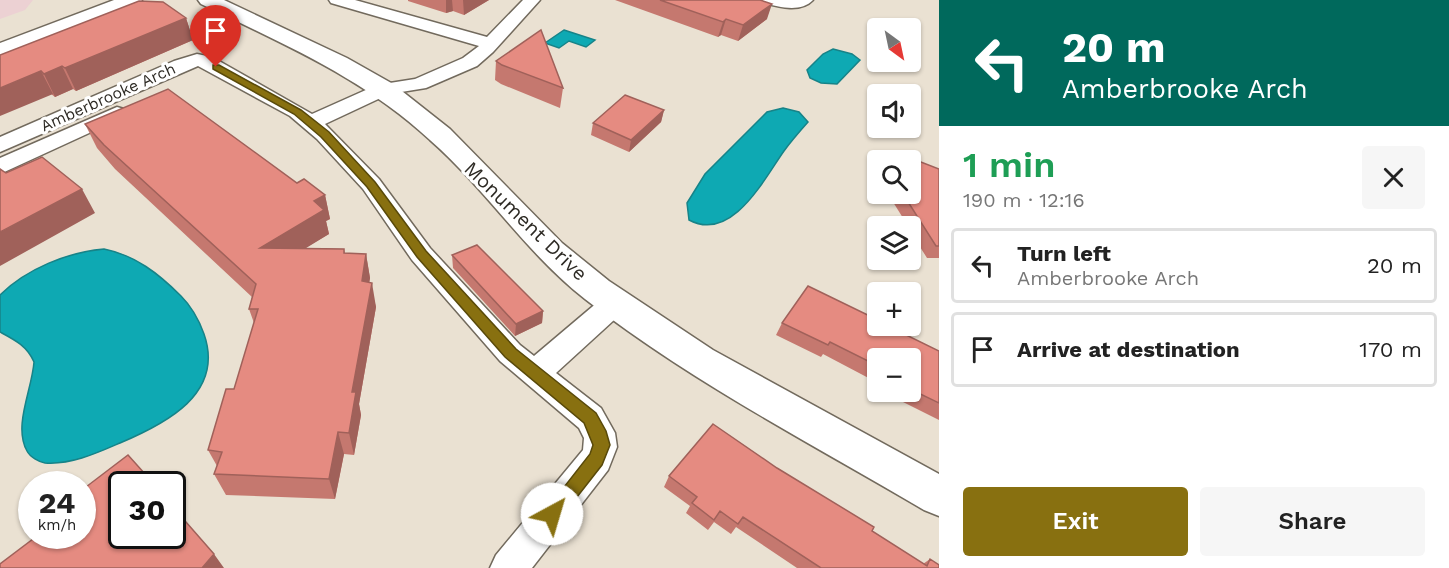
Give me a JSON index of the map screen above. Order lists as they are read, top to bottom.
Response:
{
  "streets": {
    "street": ["Amberbrooke Arch", "Monument Drive"]
  },
  "north": "bottom right",
  "page": {
    "turn": ["20 m", "Amberbrooke Arch"],
    "map_buttons": ["+", "−"],
    "heading": ["1 min", "190 m · 12:16"],
    "list": [
      {
        "name": "Turn left",
        "note": "Amberbrooke Arch",
        "value": "20 m"
      },
      {
        "name": "Arrive at destination",
        "value": "170 m"
      }
    ],
    "speed": "24 km/h",
    "limit": "30",
    "buttons": ["Exit", "Share"]
  }
}
